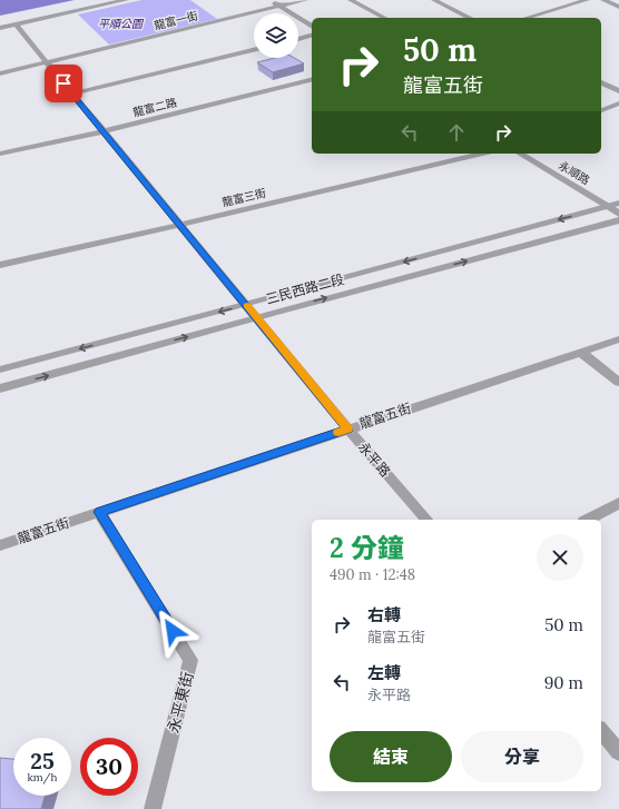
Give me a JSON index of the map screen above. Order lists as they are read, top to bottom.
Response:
{
  "streets": {
    "street": [
      "龍富一街",
      "龍富二路",
      "永順路",
      "龍富三街",
      "三民西路二段",
      "龍富五街",
      "永平路",
      "永平東街"
    ]
  },
  "crossings": [
    ["龍富一街", "永平路"],
    ["龍富二路", "永平路"],
    ["永順路", "三民西路二段"],
    ["龍富三街", "永平路"],
    ["三民西路二段", "永平路"],
    ["龍富五街", "永平路"],
    ["龍富五街", "永平東街"]
  ],
  "parks": ["平順公園"],
  "page": {
    "turn": ["50 m", "龍富五街"],
    "heading": ["2 分鐘", "490 m · 12:48"],
    "list": [
      {
        "name": "右轉",
        "note": "龍富五街",
        "value": "50 m"
      },
      {
        "name": "左轉",
        "note": "永平路",
        "value": "90 m"
      }
    ],
    "buttons": ["結束", "分享"],
    "speed": "25 km/h",
    "limit": "30"
  }
}
